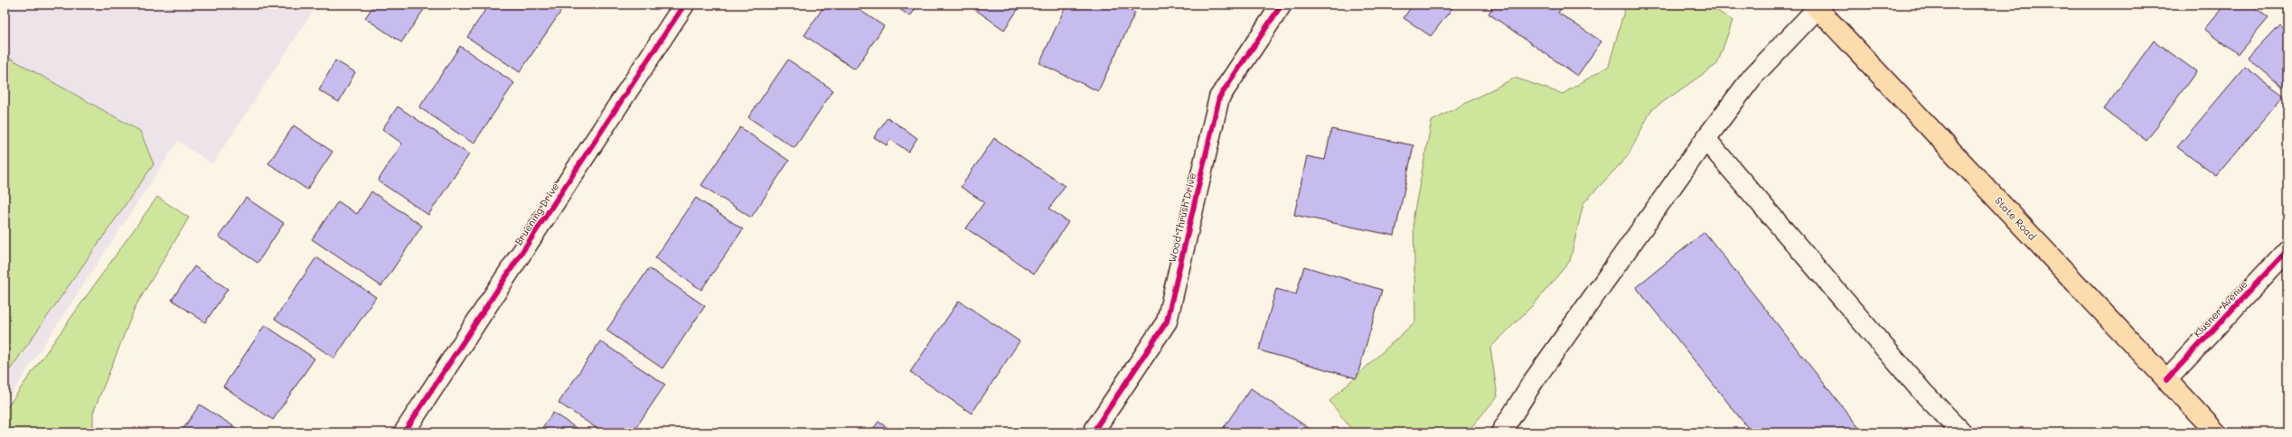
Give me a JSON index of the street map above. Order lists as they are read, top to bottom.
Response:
{
  "streets": {
    "main road": ["State Road"],
    "street": ["Bruening Drive", "Wood Thrush Drive", "Klusner Avenue"]
  },
  "crossings": [
    ["State Road", "Klusner Avenue"]
  ]
}
